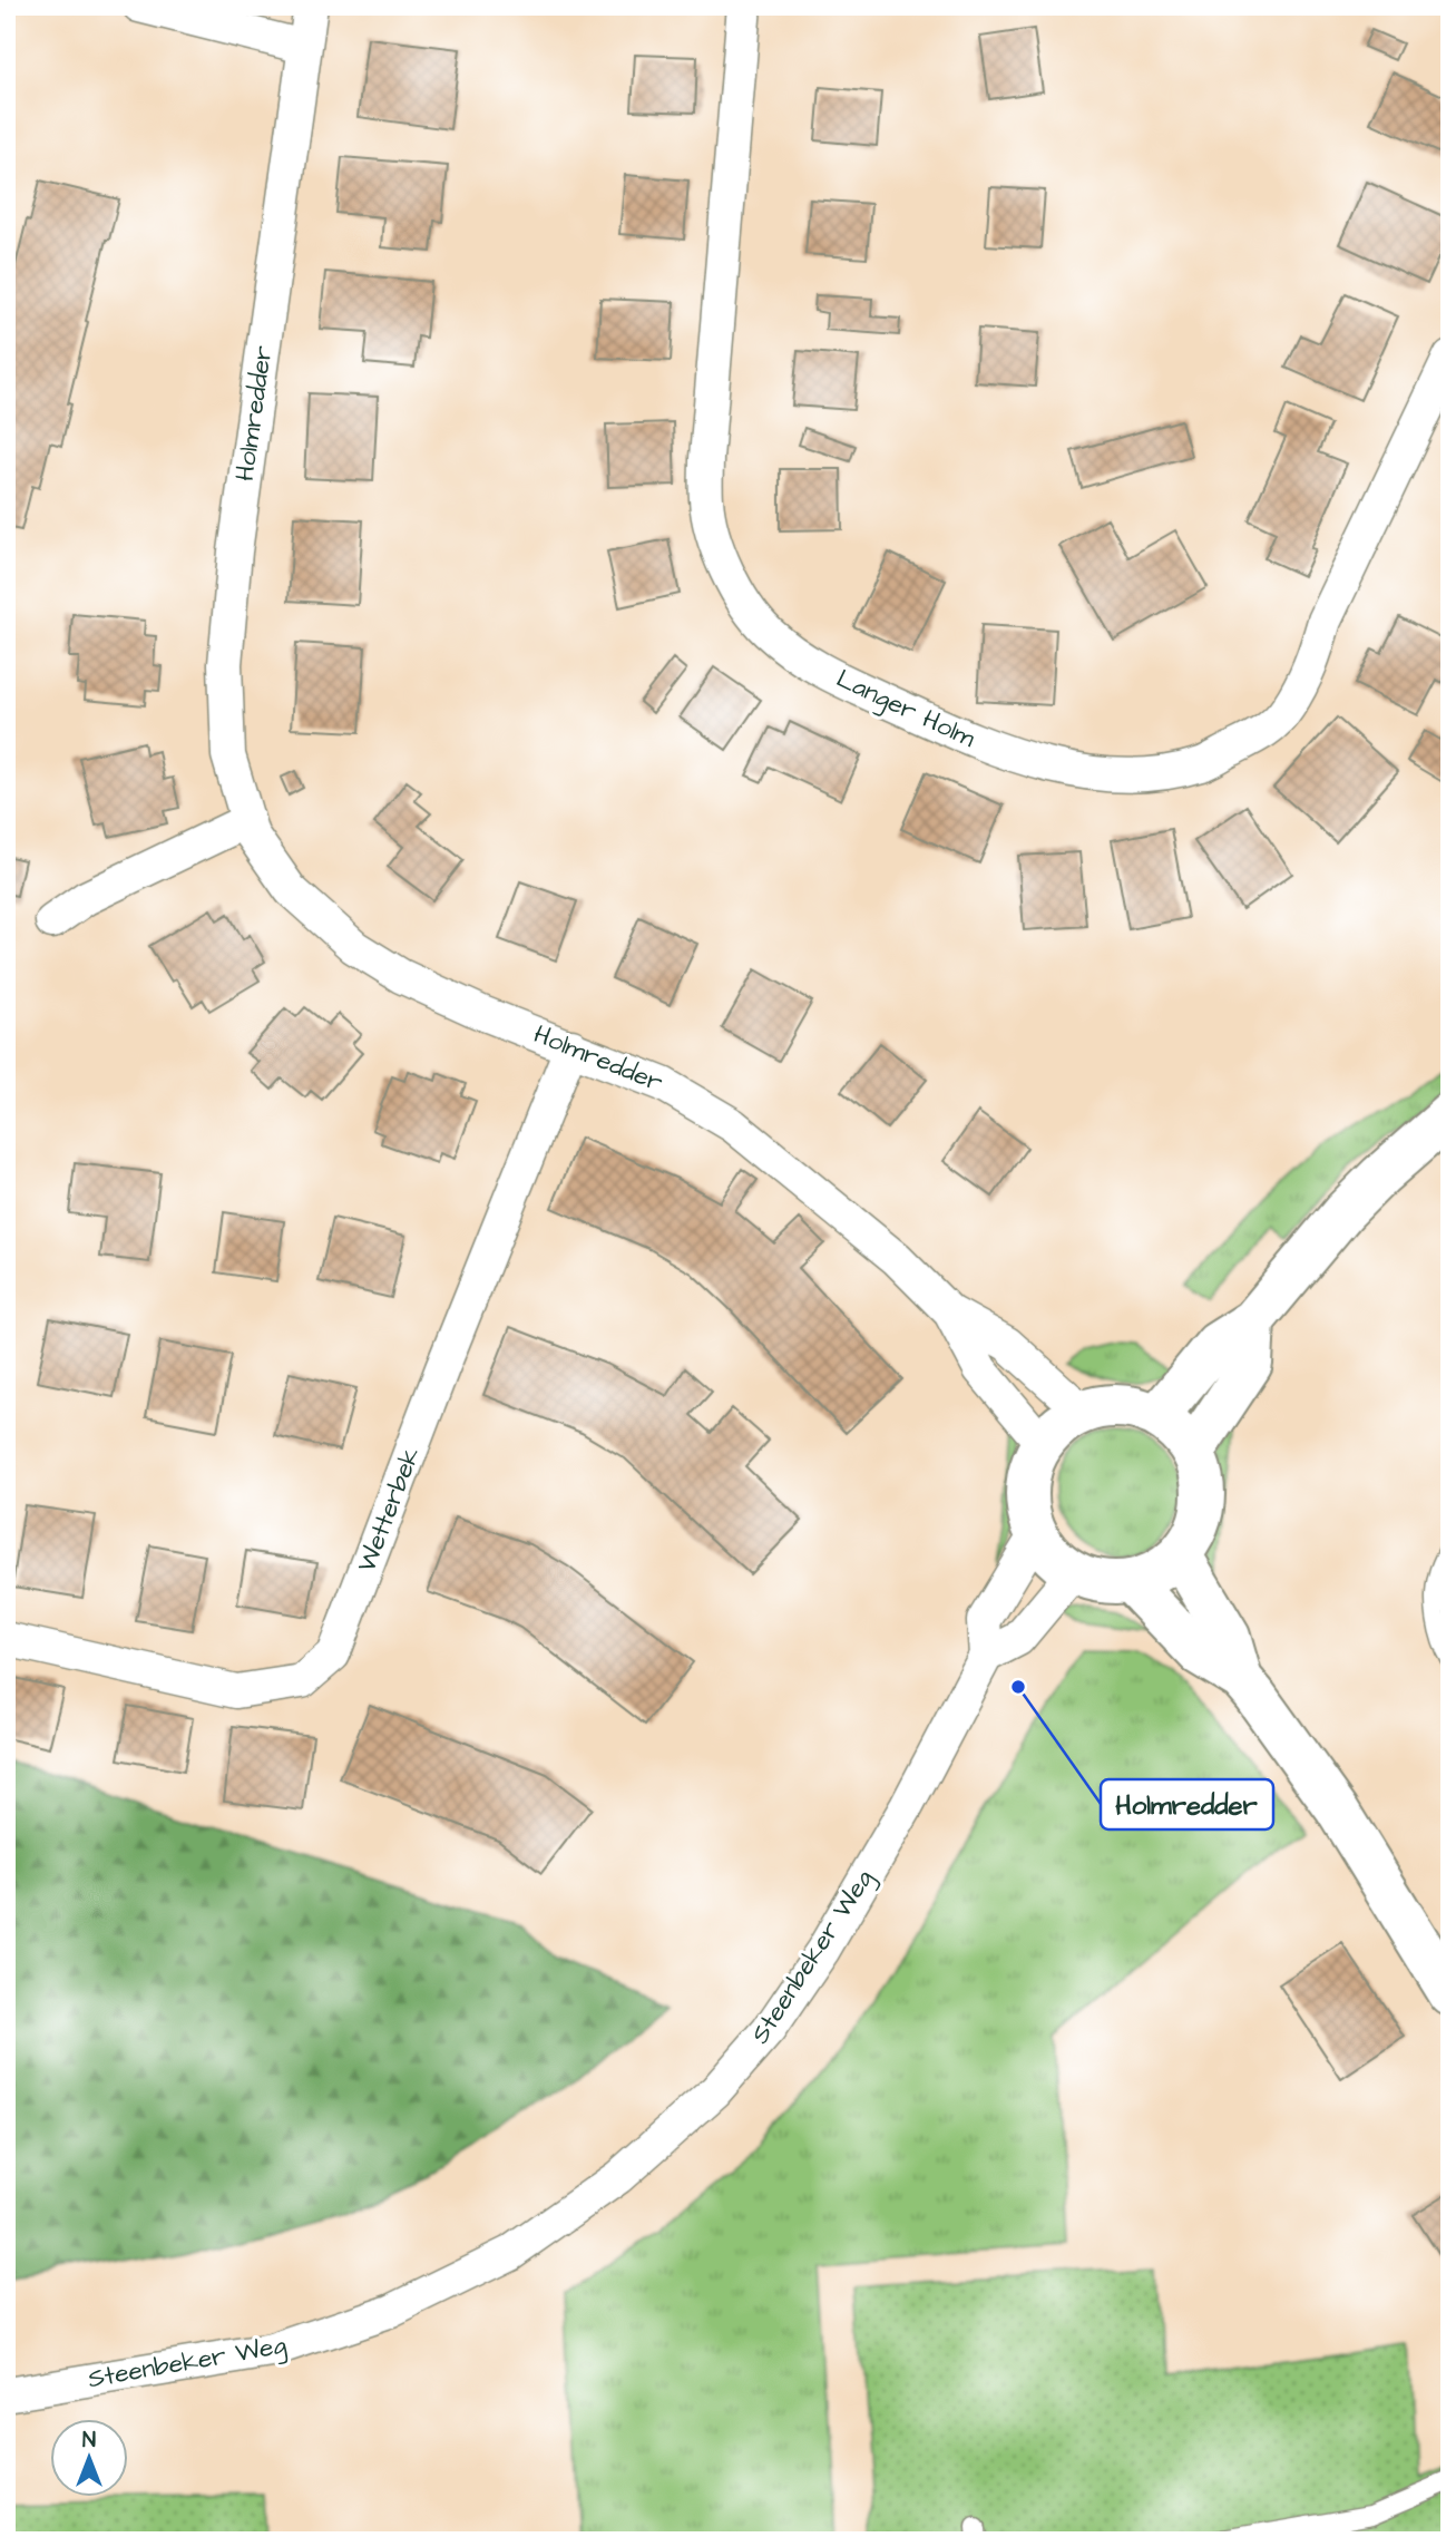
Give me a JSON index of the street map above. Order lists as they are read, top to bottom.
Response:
{
  "streets": {
    "street": [
      "Holmredder",
      "Langer Holm",
      "Wetterbek",
      "Steenbeker Weg"
    ]
  },
  "crossings": [
    ["Holmredder", "Wetterbek"],
    ["Holmredder", "Steenbeker Weg"]
  ],
  "places": ["Holmredder"],
  "north": "top"
}
